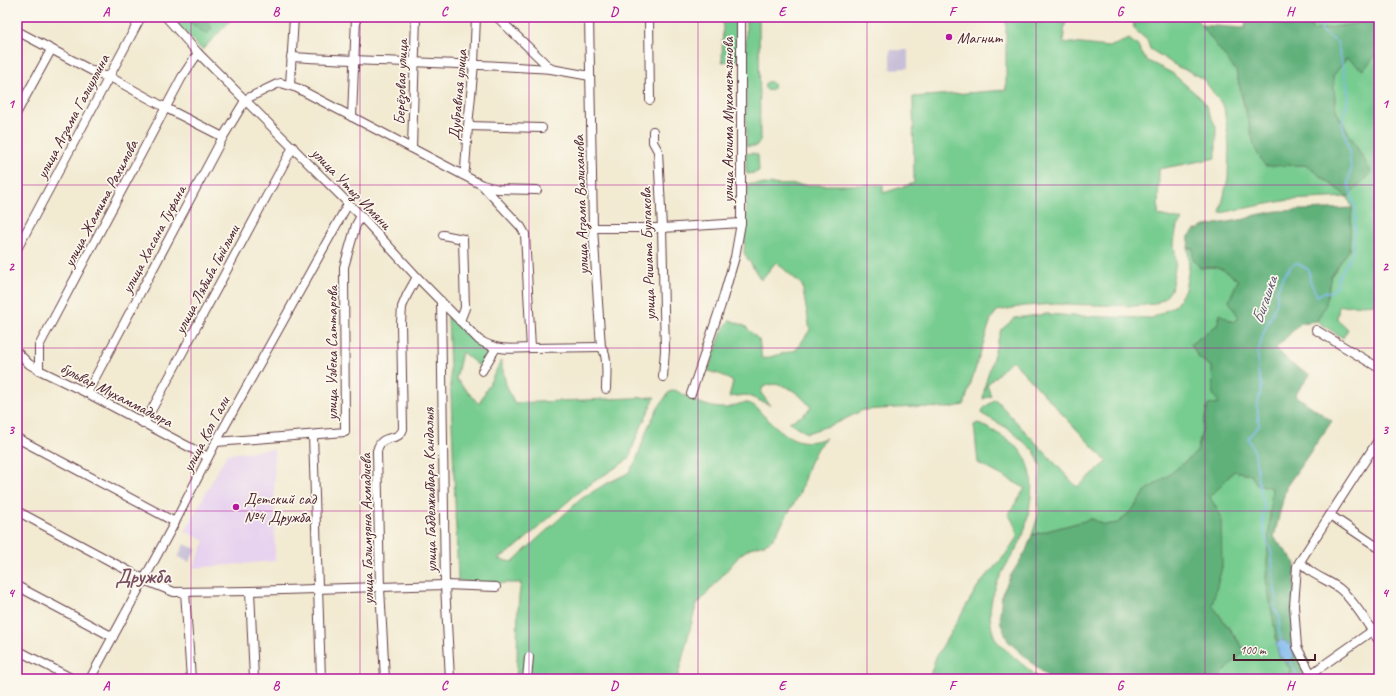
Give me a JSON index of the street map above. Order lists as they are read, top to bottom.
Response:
{
  "streets": {
    "street": [
      "Берёзовая улица",
      "Дубравная улица",
      "улица Агзама Галиуллина",
      "улица Аклима Мухаметзянова",
      "улица Утыз Имяни",
      "улица Жамита Рахимова",
      "улица Агзама Валиханова",
      "улица Хасана Туфана",
      "улица Ришата Булгакова",
      "улица Лябиба Гыйльми",
      "улица Узбека Саттарова",
      "бульвар Мухаммадьяра",
      "улица Кол Гали",
      "улица Габделжаббара Кандалыя",
      "улица Галимзяна Ахмадиева"
    ]
  },
  "crossings": [
    ["улица Утыз Имяни", "улица Жамита Рахимова"],
    ["улица Утыз Имяни", "улица Агзама Валиханова"],
    ["улица Утыз Имяни", "улица Хасана Туфана"],
    ["улица Утыз Имяни", "улица Лябиба Гыйльми"],
    ["улица Утыз Имяни", "улица Узбека Саттарова"],
    ["улица Утыз Имяни", "улица Кол Гали"],
    ["улица Утыз Имяни", "улица Габделжаббара Кандалыя"],
    ["улица Утыз Имяни", "улица Галимзяна Ахмадиева"],
    ["улица Жамита Рахимова", "бульвар Мухаммадьяра"],
    ["улица Хасана Туфана", "бульвар Мухаммадьяра"],
    ["улица Лябиба Гыйльми", "бульвар Мухаммадьяра"],
    ["бульвар Мухаммадьяра", "улица Кол Гали"]
  ],
  "districts": ["Дружба"],
  "water": ["Бигашка"],
  "places": ["Магнит", "Детский сад №4 Дружба"],
  "scale_bar": "100 m",
  "grid": {
    "columns": [
      "A",
      "B",
      "C",
      "D",
      "E",
      "F",
      "G",
      "H"
    ],
    "rows": [
      "1",
      "2",
      "3",
      "4"
    ]
  }
}
